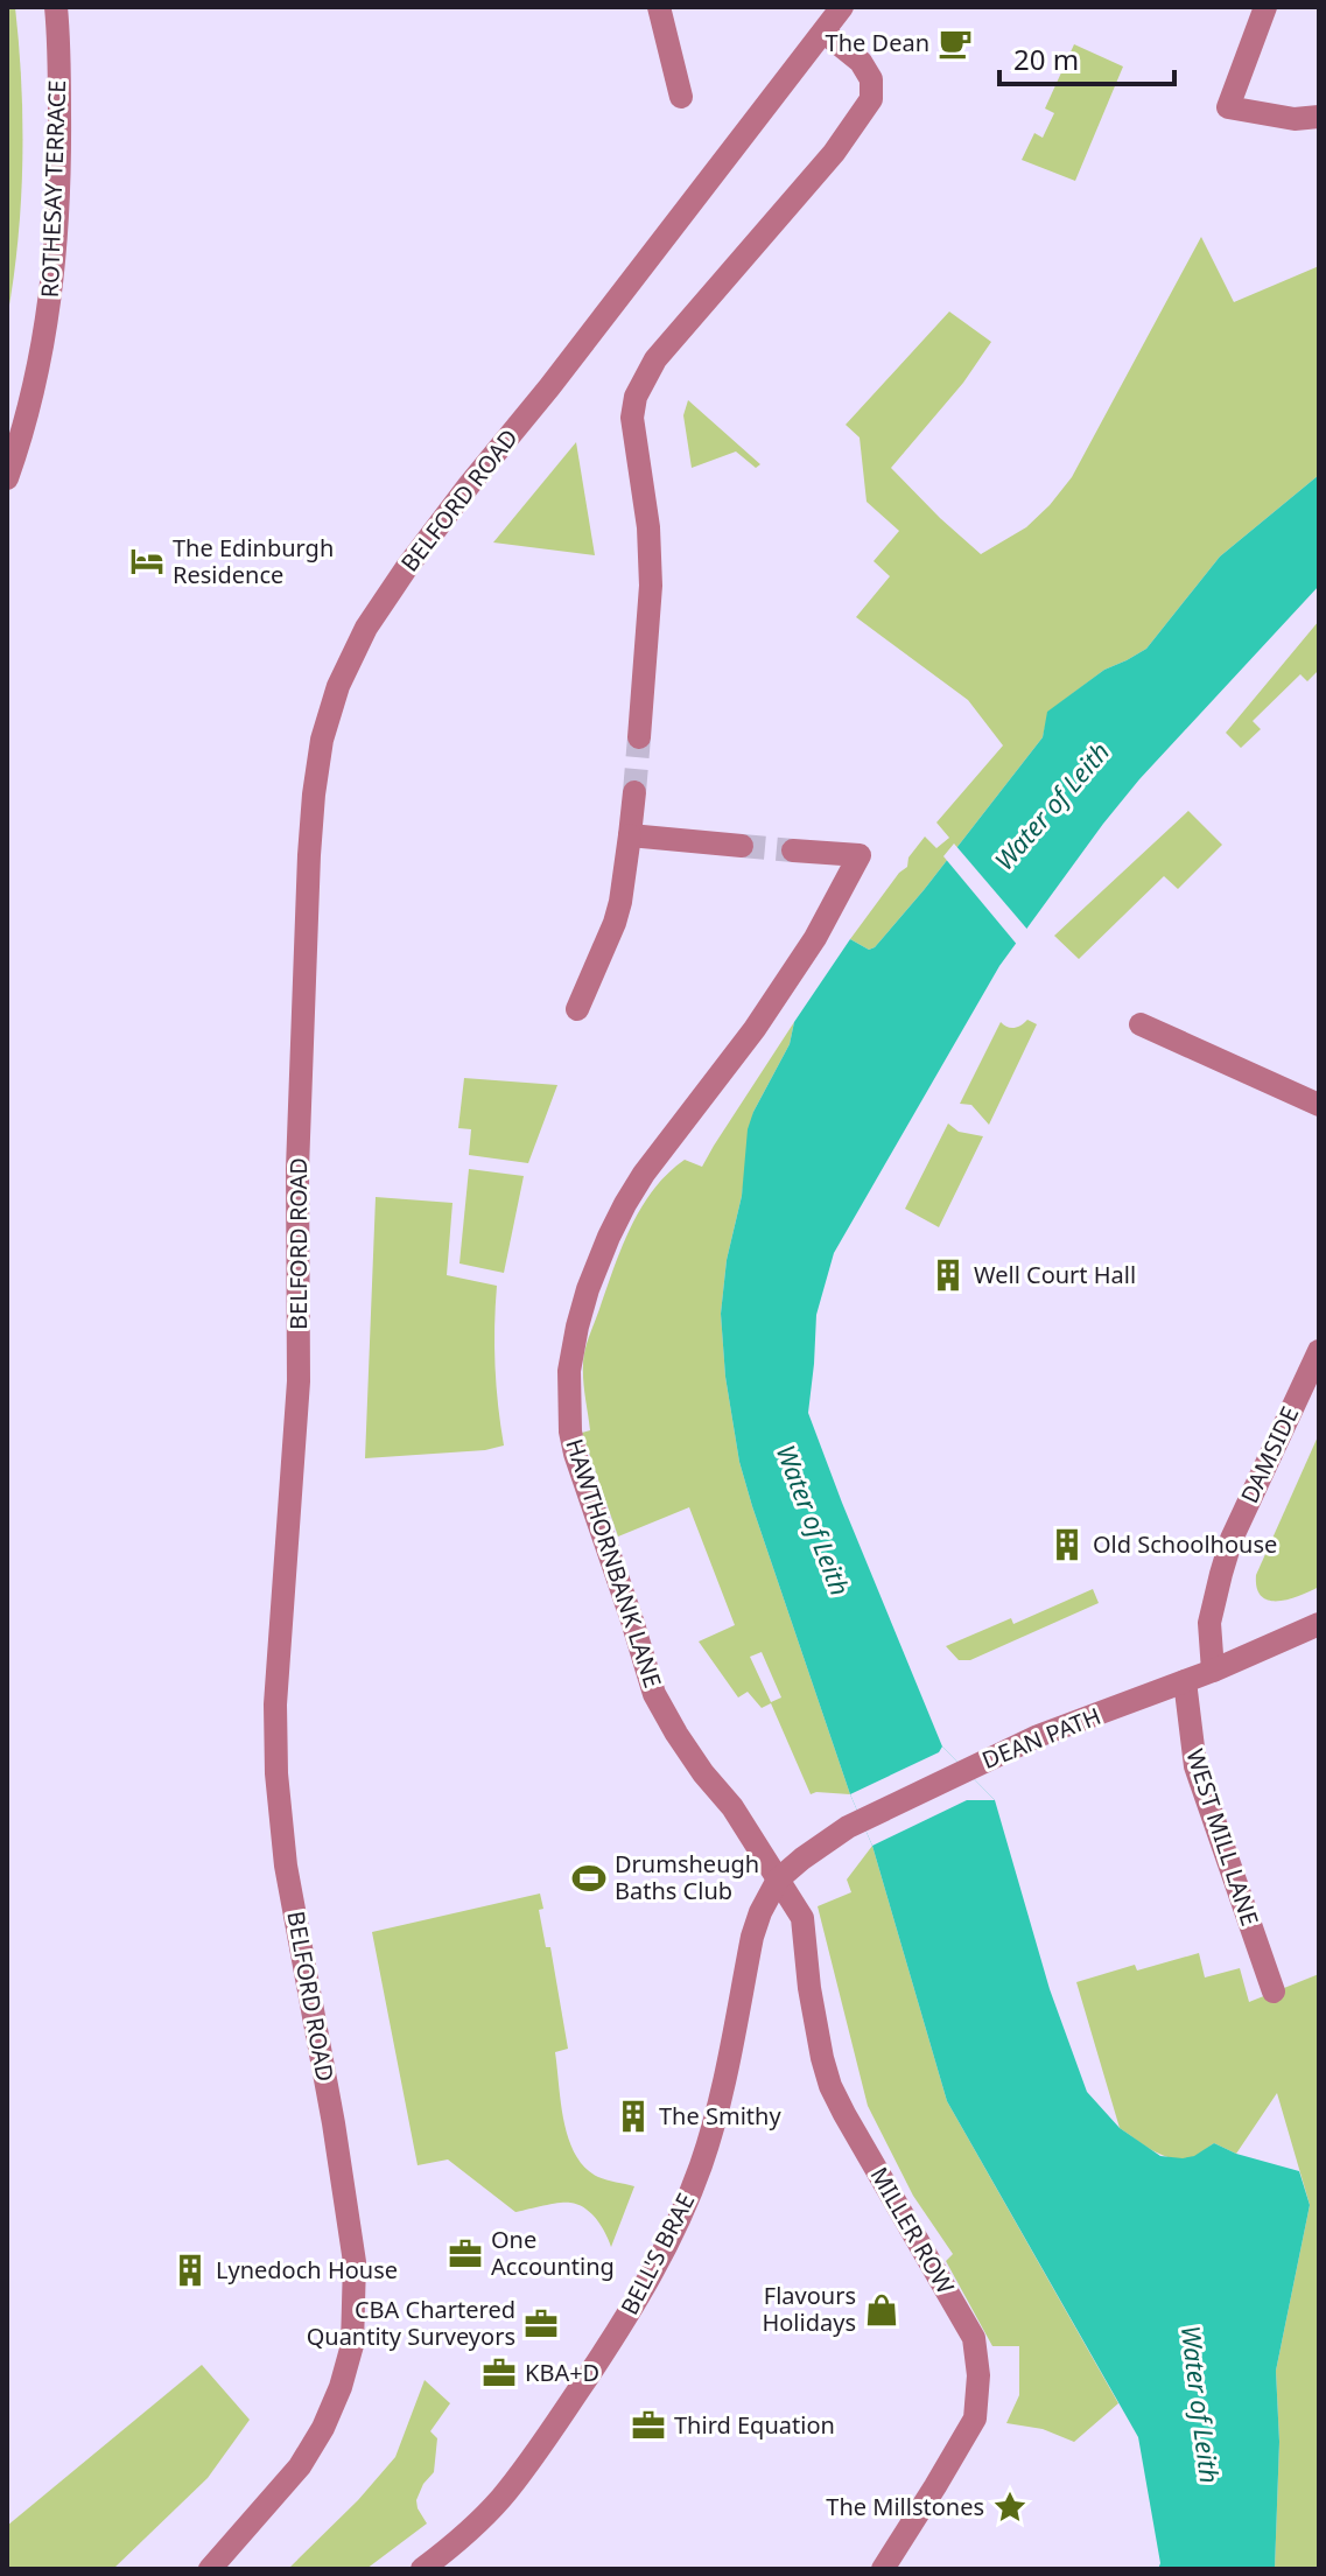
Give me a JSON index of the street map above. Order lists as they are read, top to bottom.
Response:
{
  "streets": {
    "street": [
      "ROTHESAY TERRACE",
      "BELFORD ROAD",
      "DAMSIDE",
      "HAWTHORNBANK LANE",
      "DEAN PATH",
      "WEST MILL LANE",
      "MILLER ROW",
      "BELL'S BRAE"
    ]
  },
  "crossings": [
    ["DAMSIDE", "DEAN PATH"],
    ["HAWTHORNBANK LANE", "DEAN PATH"],
    ["HAWTHORNBANK LANE", "MILLER ROW"],
    ["HAWTHORNBANK LANE", "BELL'S BRAE"],
    ["DEAN PATH", "WEST MILL LANE"],
    ["DEAN PATH", "MILLER ROW"],
    ["DEAN PATH", "BELL'S BRAE"],
    ["MILLER ROW", "BELL'S BRAE"]
  ],
  "water": ["Water of Leith"],
  "places": {
    "cafe": ["The Dean"],
    "hotel": ["The Edinburgh Residence"],
    "building": [
      "Well Court Hall",
      "Old Schoolhouse",
      "The Smithy",
      "Lynedoch House"
    ],
    "sports": ["Drumsheugh Baths Club"],
    "office": [
      "One Accounting",
      "CBA Chartered Quantity Surveyors",
      "KBA+D",
      "Third Equation"
    ],
    "shop": ["Flavours Holidays"],
    "place": ["The Millstones"]
  },
  "scale_bar": "20 m"
}
